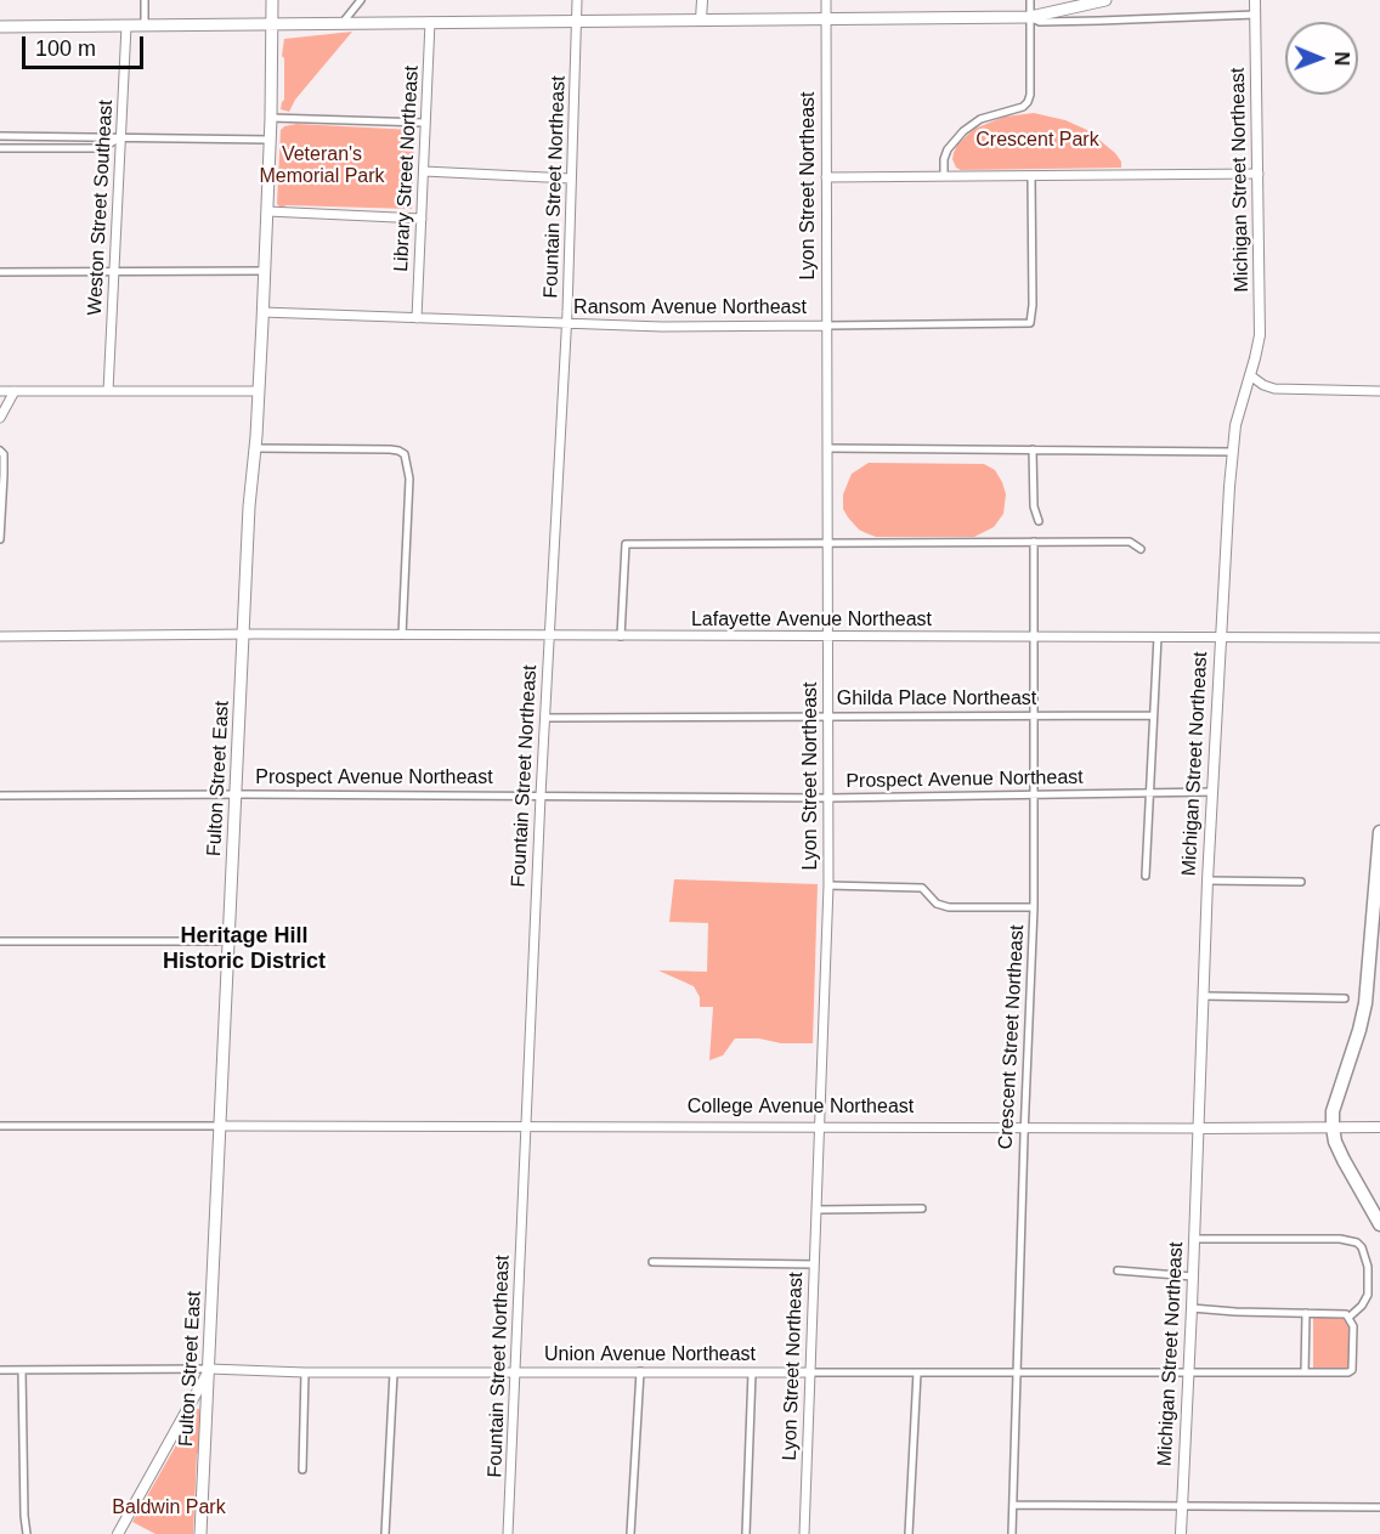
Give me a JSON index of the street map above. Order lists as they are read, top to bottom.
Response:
{
  "streets": {
    "main road": ["Michigan Street Northeast", "Fulton Street East", "College Avenue Northeast"],
    "street": [
      "Library Street Northeast",
      "Lyon Street Northeast",
      "Fountain Street Northeast",
      "Weston Street Southeast",
      "Ransom Avenue Northeast",
      "Lafayette Avenue Northeast",
      "Ghilda Place Northeast",
      "Prospect Avenue Northeast",
      "Crescent Street Northeast",
      "Union Avenue Northeast"
    ]
  },
  "crossings": [
    ["Library Street Northeast", "Ransom Avenue Northeast"],
    ["Michigan Street Northeast", "Lafayette Avenue Northeast"],
    ["Michigan Street Northeast", "Prospect Avenue Northeast"],
    ["Michigan Street Northeast", "College Avenue Northeast"],
    ["Michigan Street Northeast", "Union Avenue Northeast"],
    ["Lyon Street Northeast", "Ransom Avenue Northeast"],
    ["Lyon Street Northeast", "Lafayette Avenue Northeast"],
    ["Lyon Street Northeast", "Ghilda Place Northeast"],
    ["Lyon Street Northeast", "Prospect Avenue Northeast"],
    ["Lyon Street Northeast", "College Avenue Northeast"],
    ["Lyon Street Northeast", "Union Avenue Northeast"],
    ["Fountain Street Northeast", "Ransom Avenue Northeast"],
    ["Fountain Street Northeast", "Lafayette Avenue Northeast"],
    ["Fountain Street Northeast", "Ghilda Place Northeast"],
    ["Fountain Street Northeast", "Prospect Avenue Northeast"],
    ["Fountain Street Northeast", "College Avenue Northeast"],
    ["Fountain Street Northeast", "Union Avenue Northeast"],
    ["Ransom Avenue Northeast", "Fulton Street East"],
    ["Lafayette Avenue Northeast", "Fulton Street East"],
    ["Lafayette Avenue Northeast", "Crescent Street Northeast"],
    ["Ghilda Place Northeast", "Crescent Street Northeast"],
    ["Fulton Street East", "Prospect Avenue Northeast"],
    ["Fulton Street East", "College Avenue Northeast"],
    ["Fulton Street East", "Union Avenue Northeast"],
    ["Prospect Avenue Northeast", "Crescent Street Northeast"],
    ["Crescent Street Northeast", "College Avenue Northeast"],
    ["Crescent Street Northeast", "Union Avenue Northeast"]
  ],
  "districts": ["Heritage Hill Historic District"],
  "parks": ["Crescent Park", "Veteran's Memorial Park", "Baldwin Park"],
  "scale_bar": "100 m",
  "north": "right"
}
